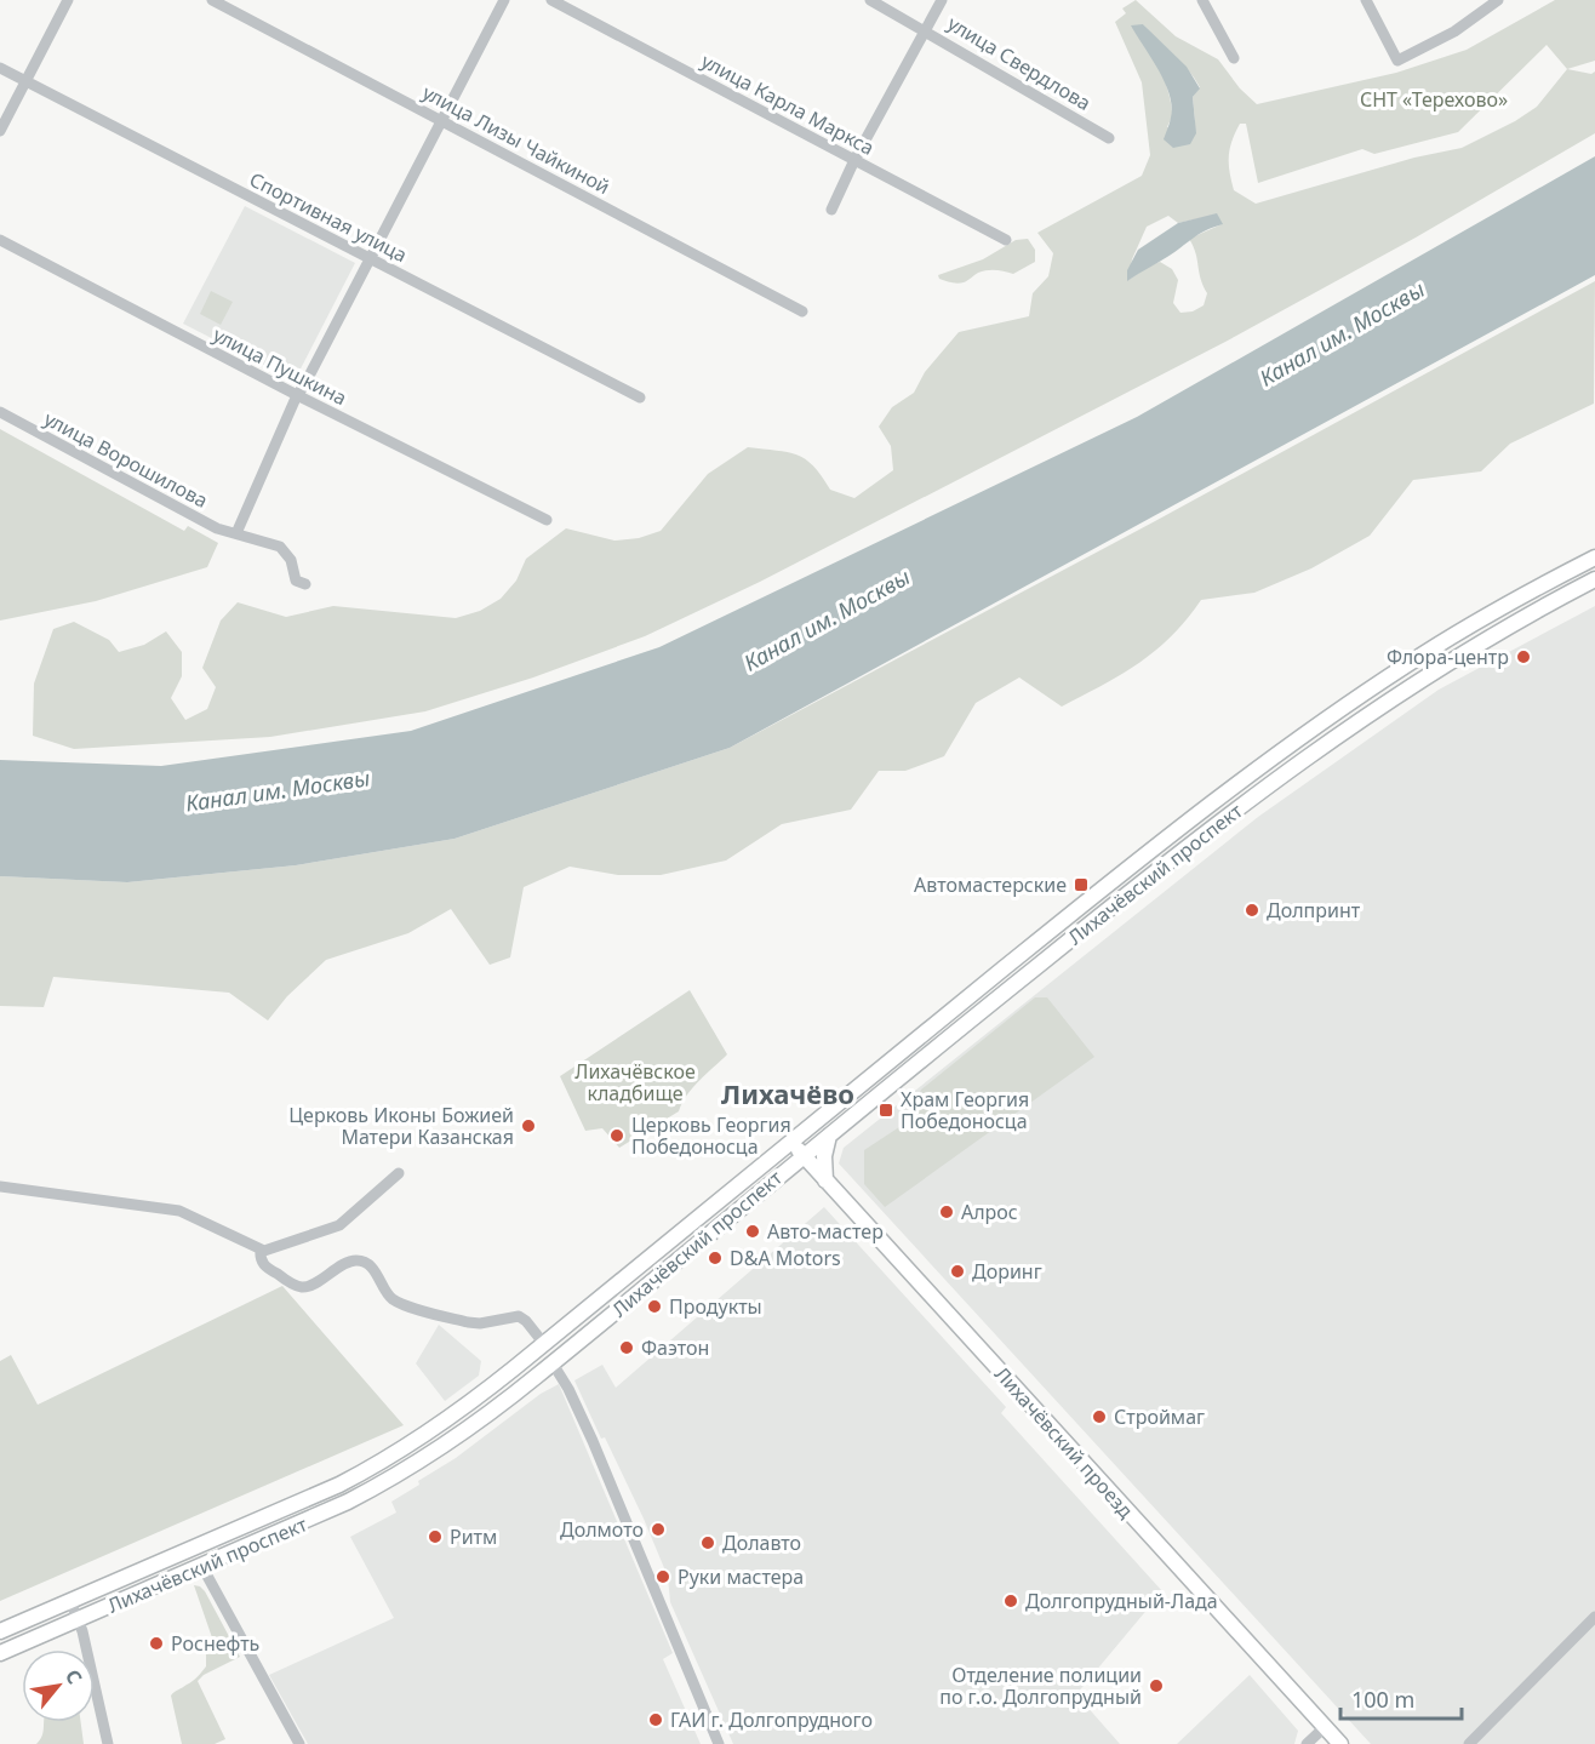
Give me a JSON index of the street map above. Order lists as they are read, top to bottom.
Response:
{
  "streets": {
    "main road": ["Лихачёвский проспект", "Лихачёвский проезд"],
    "street": [
      "улица Свердлова",
      "улица Карла Маркса",
      "улица Лизы Чайкиной",
      "Спортивная улица",
      "улица Пушкина",
      "улица Ворошилова"
    ]
  },
  "crossings": [
    ["Лихачёвский проспект", "Лихачёвский проезд"]
  ],
  "districts": ["Лихачёво"],
  "water": ["Канал им. Москвы"],
  "parks": ["СНТ «Терехово»", "Лихачёвское кладбище"],
  "places": {
    "other": [
      "Флора-центр",
      "Долпринт",
      "Церковь Иконы Божией Матери Казанская",
      "Церковь Георгия Победоносца",
      "Алрос",
      "Авто-мастер",
      "D&A Motors",
      "Доринг",
      "Продукты",
      "Фаэтон",
      "Строймаг",
      "Долмото",
      "Ритм",
      "Долавто",
      "Руки мастера",
      "Долгопрудный-Лада",
      "Роснефть",
      "Отделение полиции по г.о. Долгопрудный",
      "ГАИ г. Долгопрудного"
    ],
    "transit": ["Автомастерские", "Храм Георгия Победоносца"]
  },
  "scale_bar": "100 m",
  "north": "top right"
}
